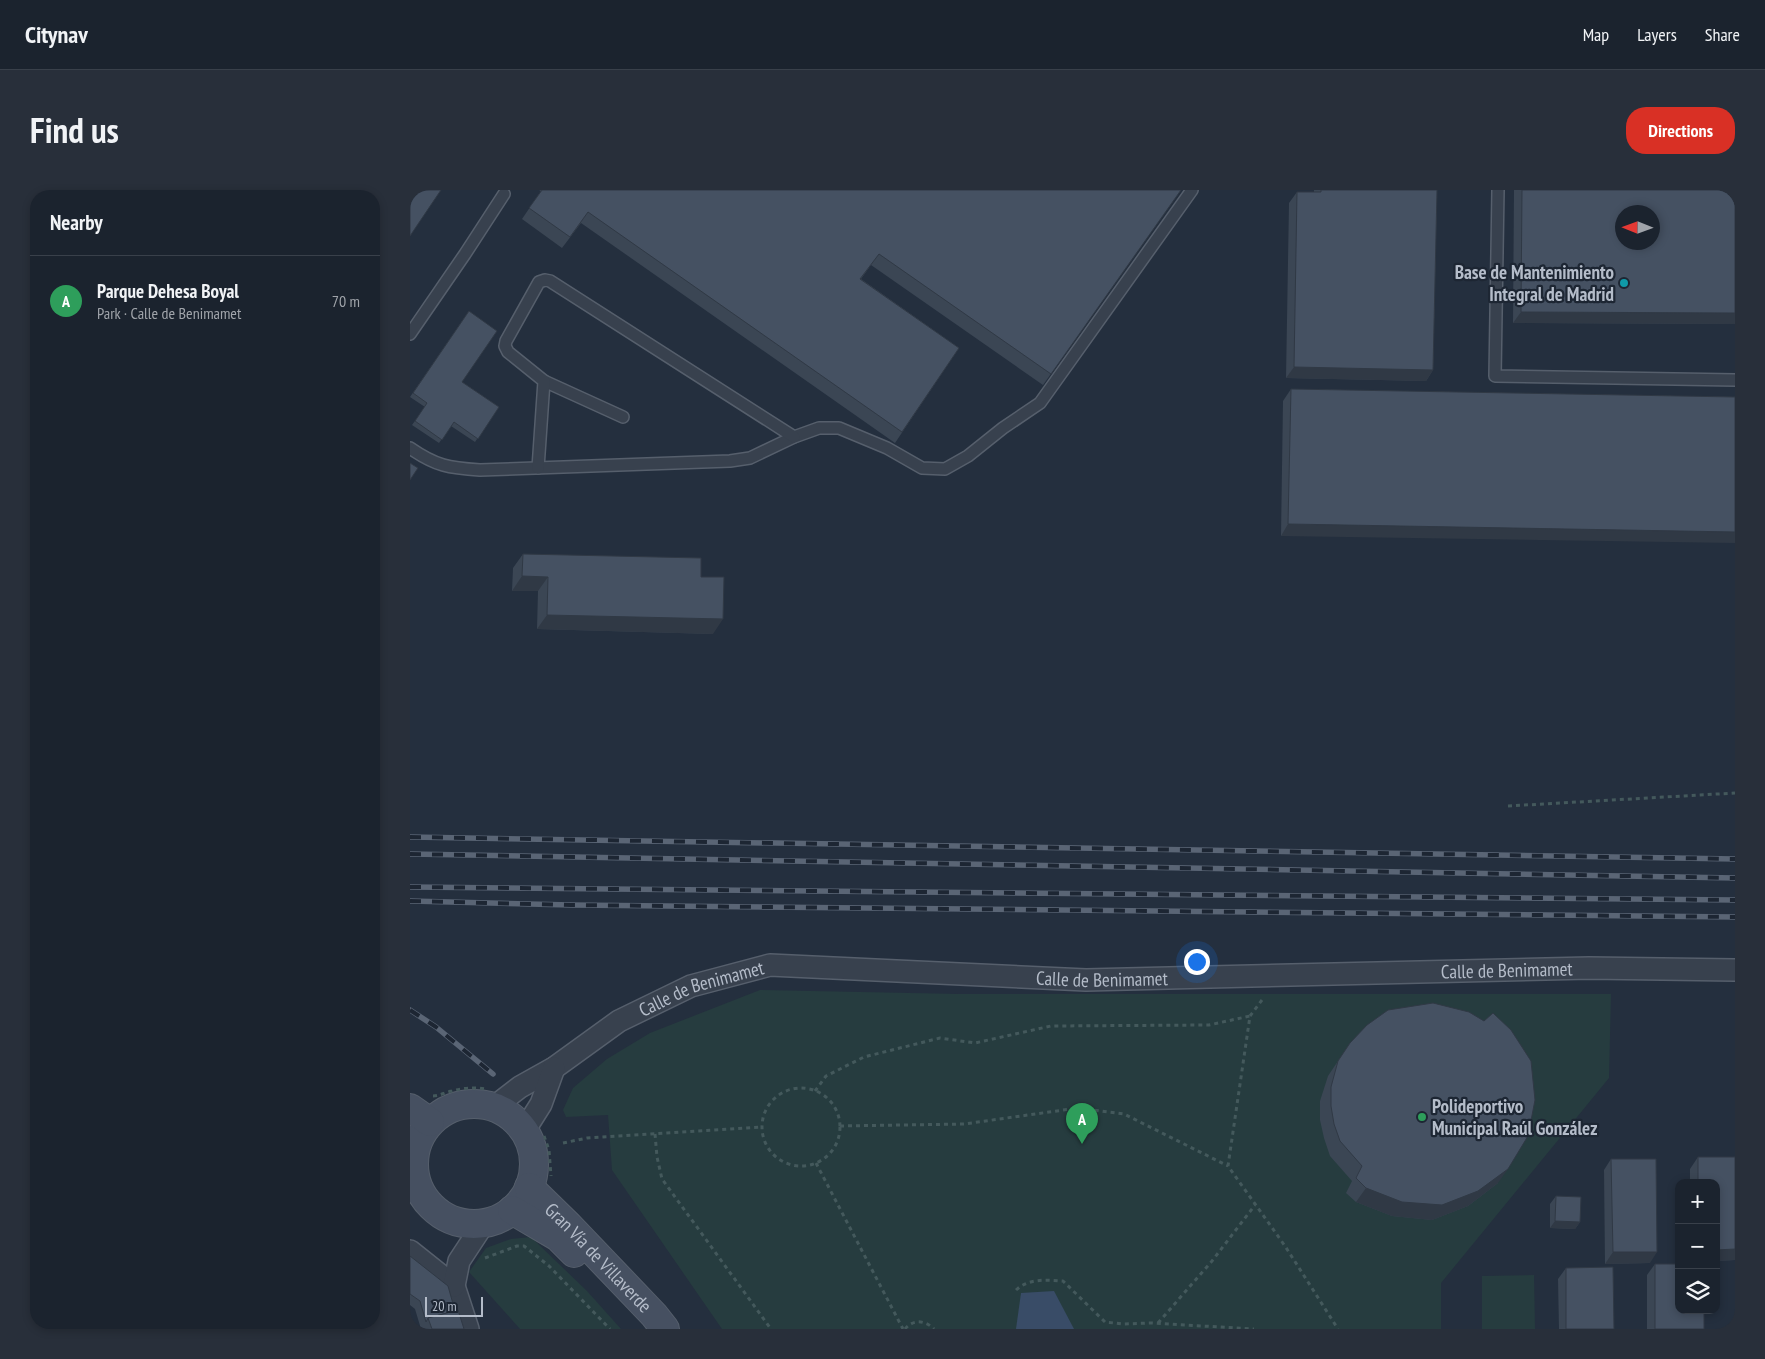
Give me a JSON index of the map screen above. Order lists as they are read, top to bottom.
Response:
{
  "streets": {
    "street": ["Calle de Benimamet", "Gran Vía de Villaverde"]
  },
  "crossings": [
    ["Calle de Benimamet", "Gran Vía de Villaverde"]
  ],
  "places": ["Base de Mantenimiento Integral de Madrid", "Polideportivo Municipal Raúl González"],
  "scale_bar": "20 m",
  "north": "left",
  "page": {
    "header": "Citynav",
    "nav": ["Map", "Layers", "Share"],
    "title": "Find us",
    "buttons": "Directions",
    "heading": "Nearby",
    "list": [
      {
        "mark": "A",
        "name": "Parque Dehesa Boyal",
        "note": "Park · Calle de Benimamet",
        "value": "70 m"
      }
    ],
    "pins": "A",
    "map_buttons": ["+", "−"],
    "scale": "20 m"
  }
}
